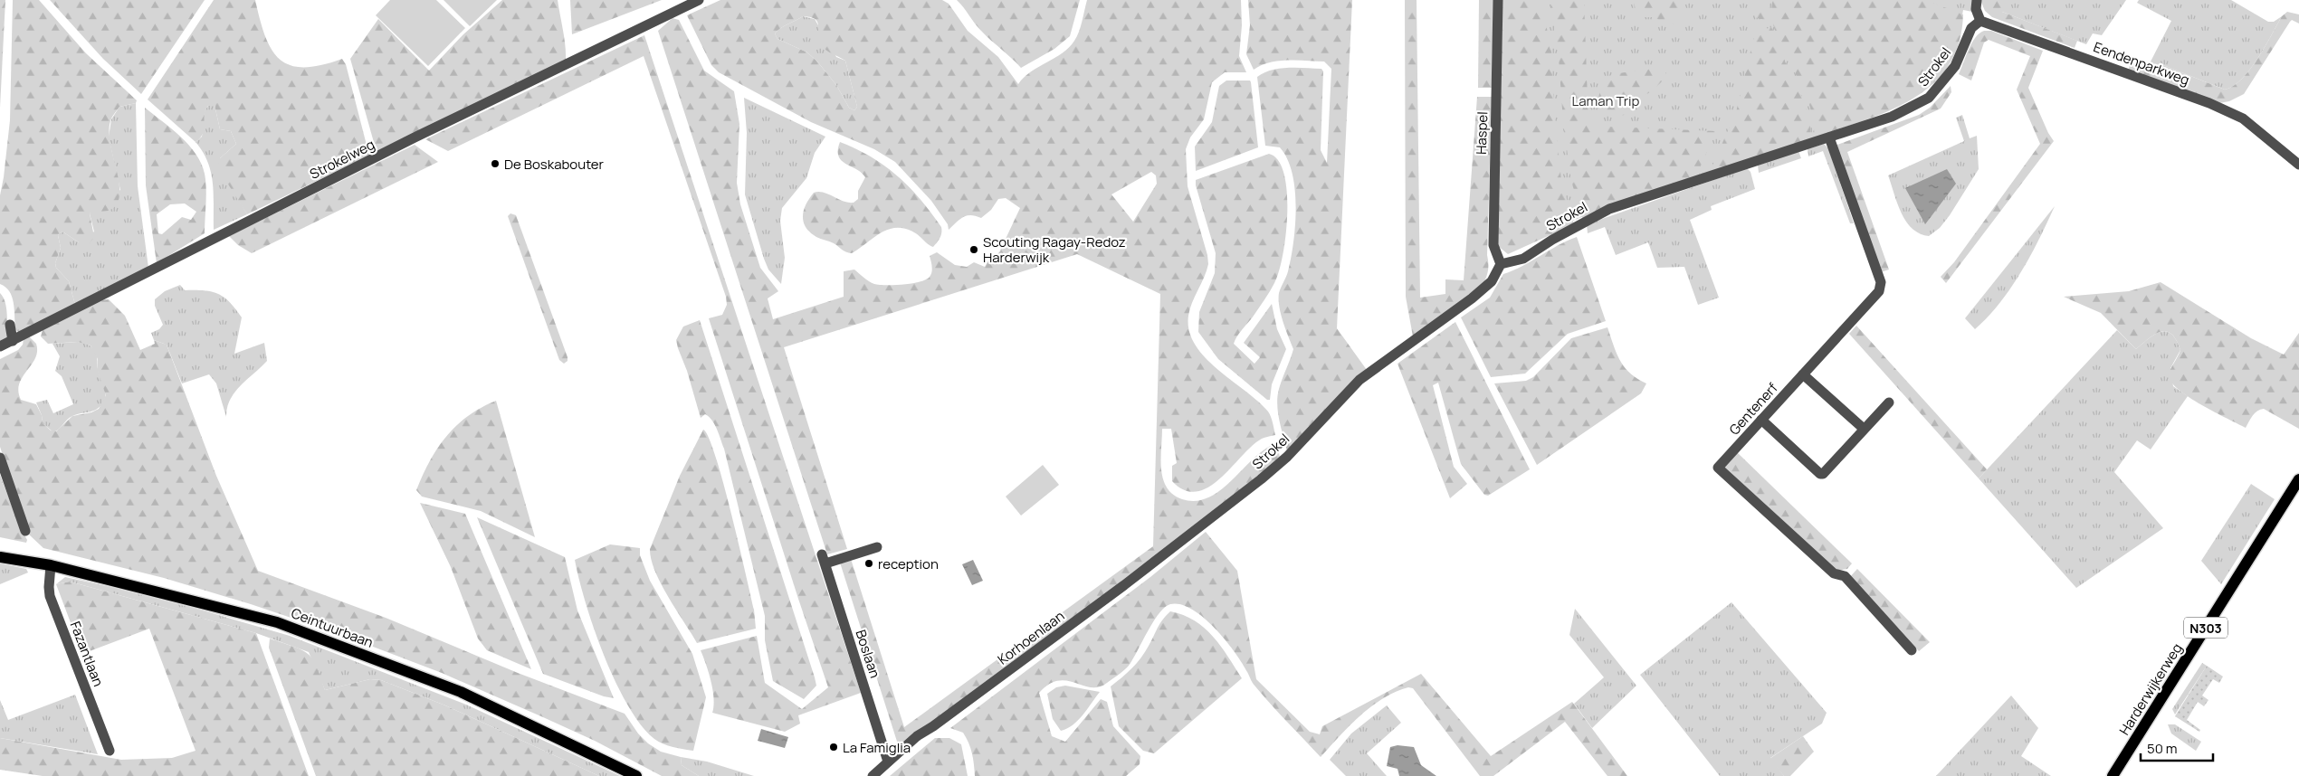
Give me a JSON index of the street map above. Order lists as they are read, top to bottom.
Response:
{
  "streets": {
    "main road": ["Ceintuurbaan", "N303", "Harderwijkerweg"],
    "street": [
      "Eendenparkweg",
      "Strokel",
      "Haspel",
      "Strokelweg",
      "Gentenerf",
      "Korhoenlaan",
      "Fazantlaan",
      "Boslaan"
    ]
  },
  "crossings": [
    ["Eendenparkweg", "Strokel"],
    ["Strokel", "Haspel"],
    ["Strokel", "Gentenerf"],
    ["Strokel", "Korhoenlaan"],
    ["Ceintuurbaan", "Fazantlaan"],
    ["Korhoenlaan", "Boslaan"]
  ],
  "parks": ["Laman Trip"],
  "places": [
    "De Boskabouter",
    "Scouting Ragay-Redoz Harderwijk",
    "reception",
    "La Famiglia"
  ],
  "scale_bar": "50 m"
}
